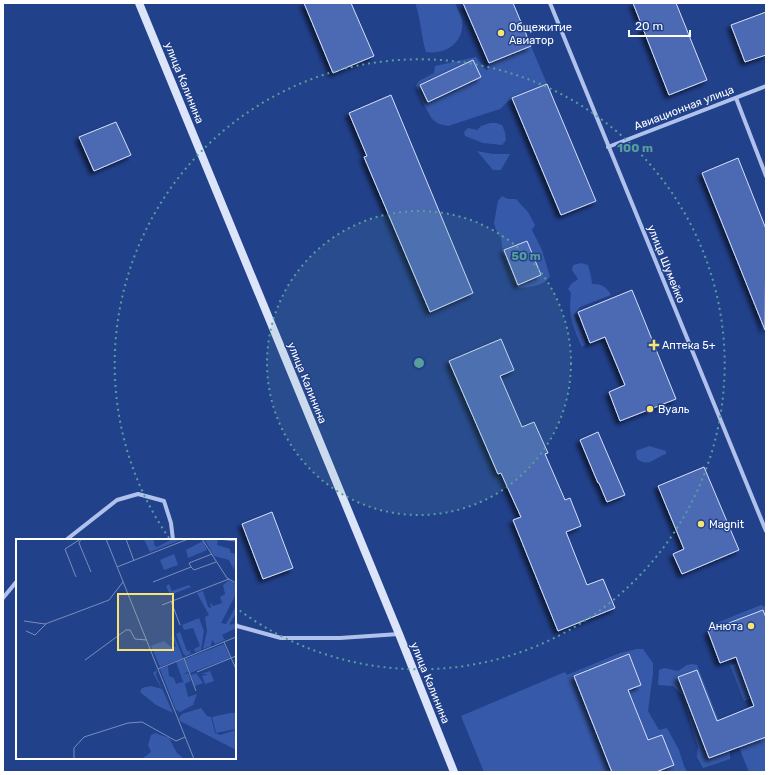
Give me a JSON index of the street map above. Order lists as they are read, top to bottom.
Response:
{
  "streets": {
    "main road": ["улица Калинина"],
    "street": ["Авиационная улица", "улица Шумейко"]
  },
  "crossings": [
    ["Авиационная улица", "улица Шумейко"]
  ],
  "places": {
    "other": [
      "Общежитие Авиатор",
      "Вуаль",
      "Magnit",
      "Анюта"
    ],
    "health": ["Аптека 5+"]
  },
  "scale_bar": "20 m",
  "rings": ["100 m", "50 m"]
}
